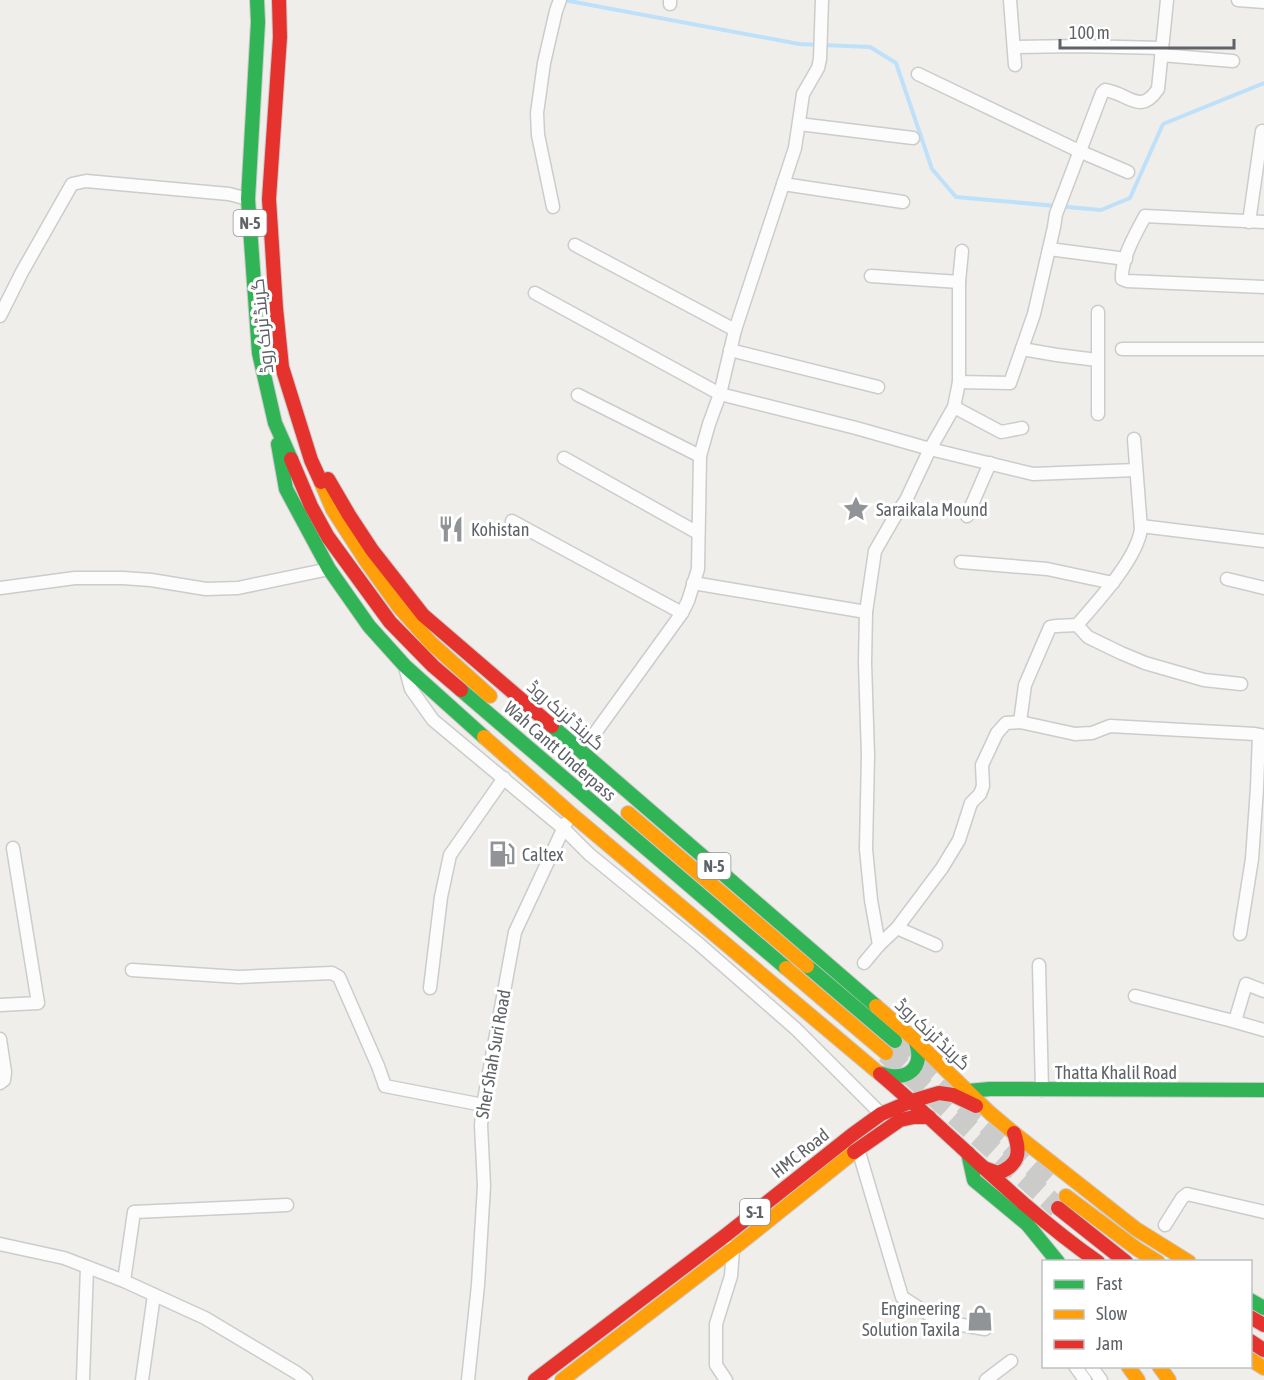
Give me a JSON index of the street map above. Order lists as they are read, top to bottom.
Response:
{
  "streets": {
    "main road": [
      "N-5",
      "گرینڈ ٹرنک روڈ",
      "Wah Cantt Underpass",
      "Thatta Khalil Road",
      "HMC Road",
      "S-1"
    ],
    "street": ["Sher Shah Suri Road"]
  },
  "crossings": [
    ["گرینڈ ٹرنک روڈ", "Wah Cantt Underpass"],
    ["گرینڈ ٹرنک روڈ", "Sher Shah Suri Road"],
    ["گرینڈ ٹرنک روڈ", "Thatta Khalil Road"],
    ["گرینڈ ٹرنک روڈ", "HMC Road"]
  ],
  "places": {
    "place": ["Saraikala Mound"],
    "restaurant": ["Kohistan"],
    "fuel station": ["Caltex"],
    "shop": ["Engineering Solution Taxila"]
  },
  "legend": ["Fast", "Slow", "Jam"],
  "scale_bar": "100 m"
}
